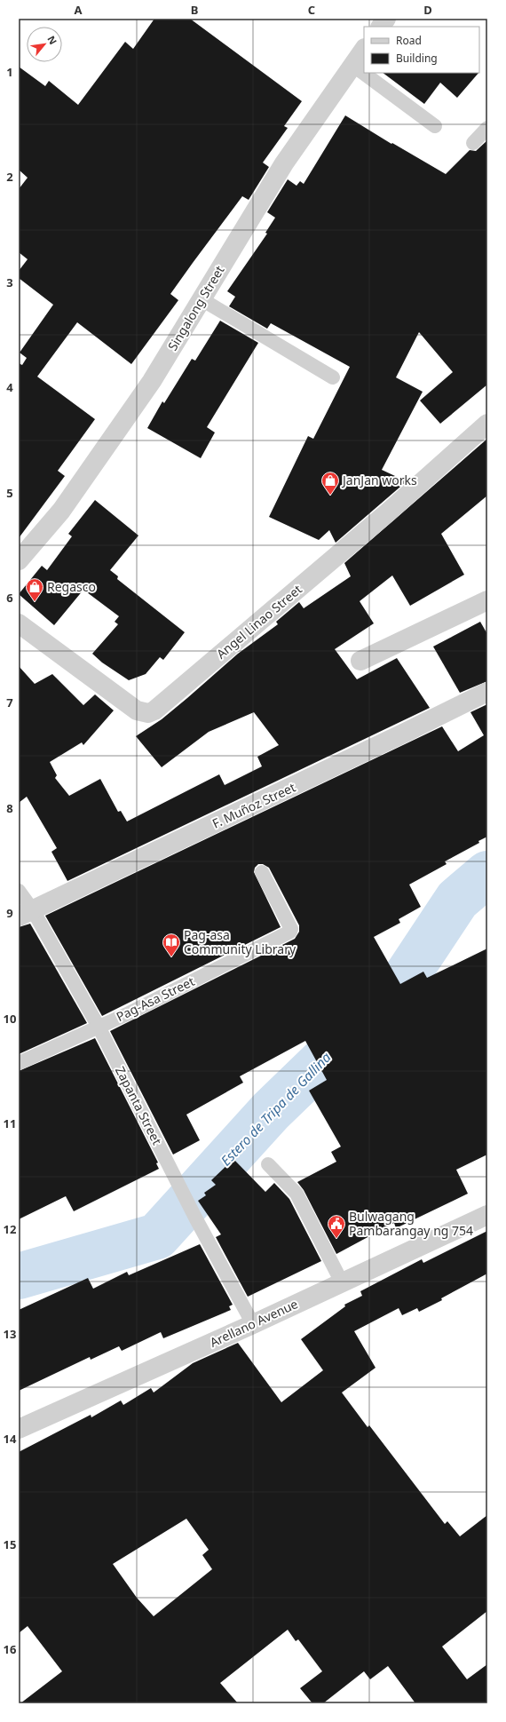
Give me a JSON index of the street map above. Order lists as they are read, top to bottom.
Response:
{
  "streets": {
    "street": [
      "Singalong Street",
      "Angel Linao Street",
      "F. Muñoz Street",
      "Arellano Avenue"
    ],
    "lane": ["Pag-Asa Street", "Zapanta Street"]
  },
  "crossings": [
    ["F. Muñoz Street", "Zapanta Street"],
    ["Pag-Asa Street", "Zapanta Street"],
    ["Zapanta Street", "Arellano Avenue"]
  ],
  "water": ["Estero de Tripa de Gallina"],
  "places": {
    "shop": ["JanJan works", "Regasco"],
    "library": ["Pag-asa Community Library"],
    "public building": ["Bulwagang Pambarangay ng 754"]
  },
  "legend": ["Road", "Building"],
  "north": "top right",
  "grid": {
    "columns": [
      "A",
      "B",
      "C",
      "D"
    ],
    "rows": [
      "1",
      "2",
      "3",
      "4",
      "5",
      "6",
      "7",
      "8",
      "9",
      "10",
      "11",
      "12",
      "13",
      "14",
      "15",
      "16"
    ]
  }
}
